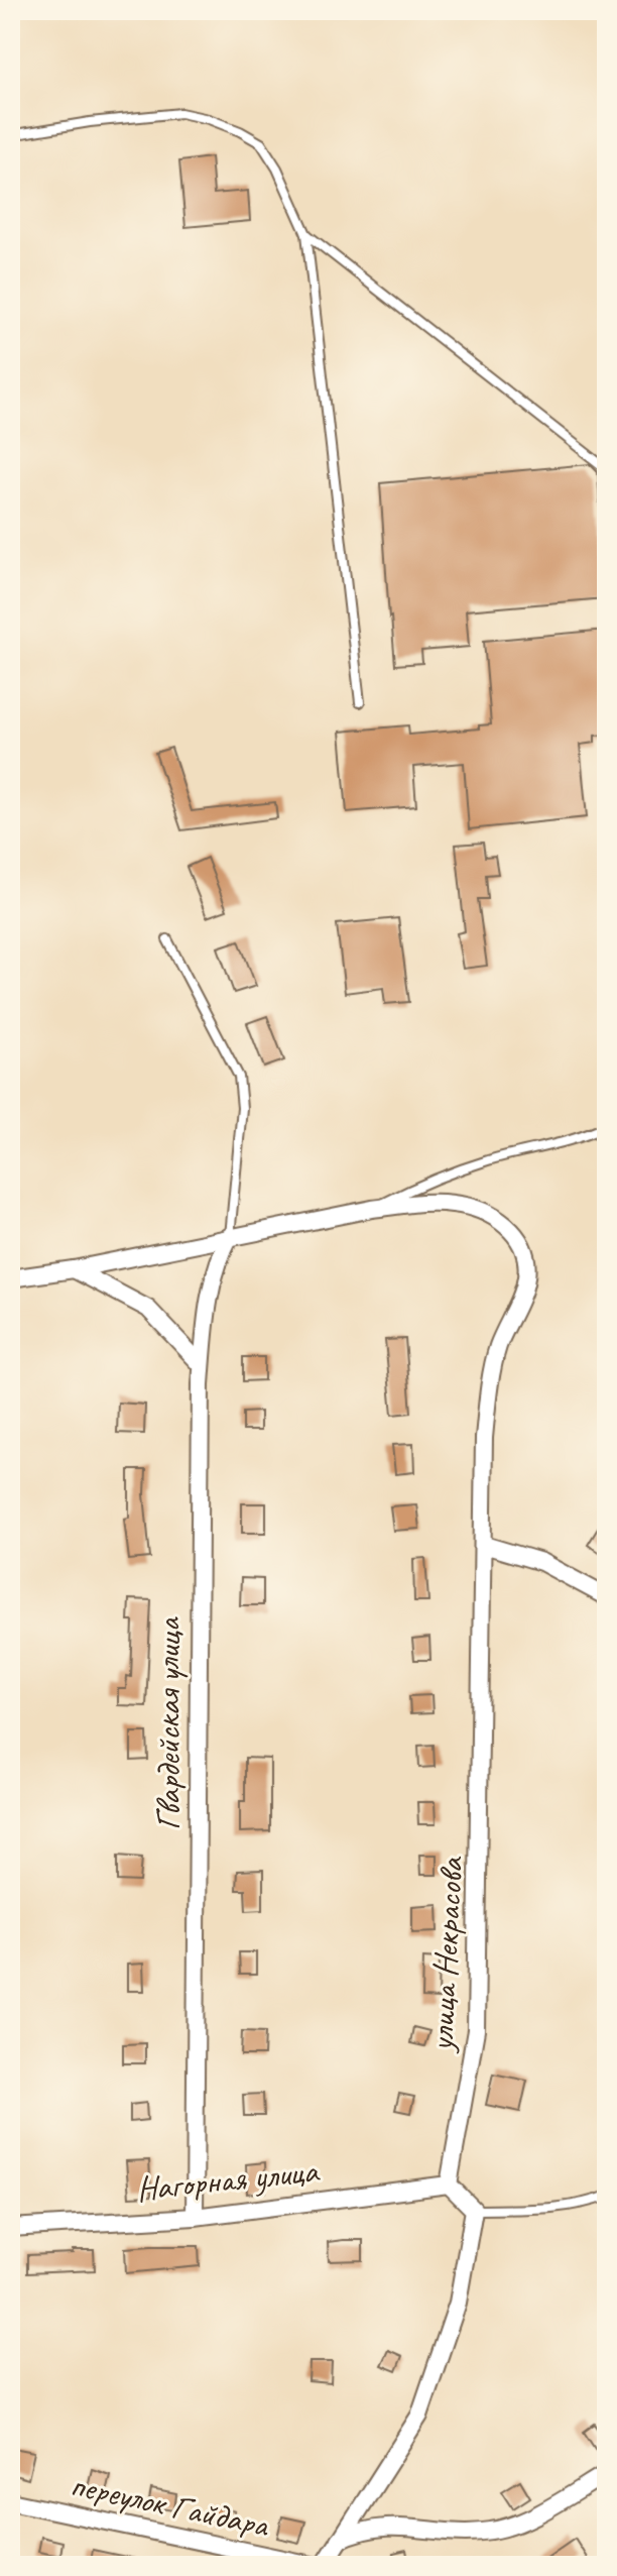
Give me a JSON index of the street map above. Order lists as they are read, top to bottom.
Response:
{
  "streets": {
    "street": [
      "Гвардейская улица",
      "улица Некрасова",
      "Нагорная улица",
      "переулок Гайдара"
    ]
  },
  "crossings": [
    ["Гвардейская улица", "улица Некрасова"],
    ["Гвардейская улица", "Нагорная улица"],
    ["улица Некрасова", "Нагорная улица"]
  ]
}
